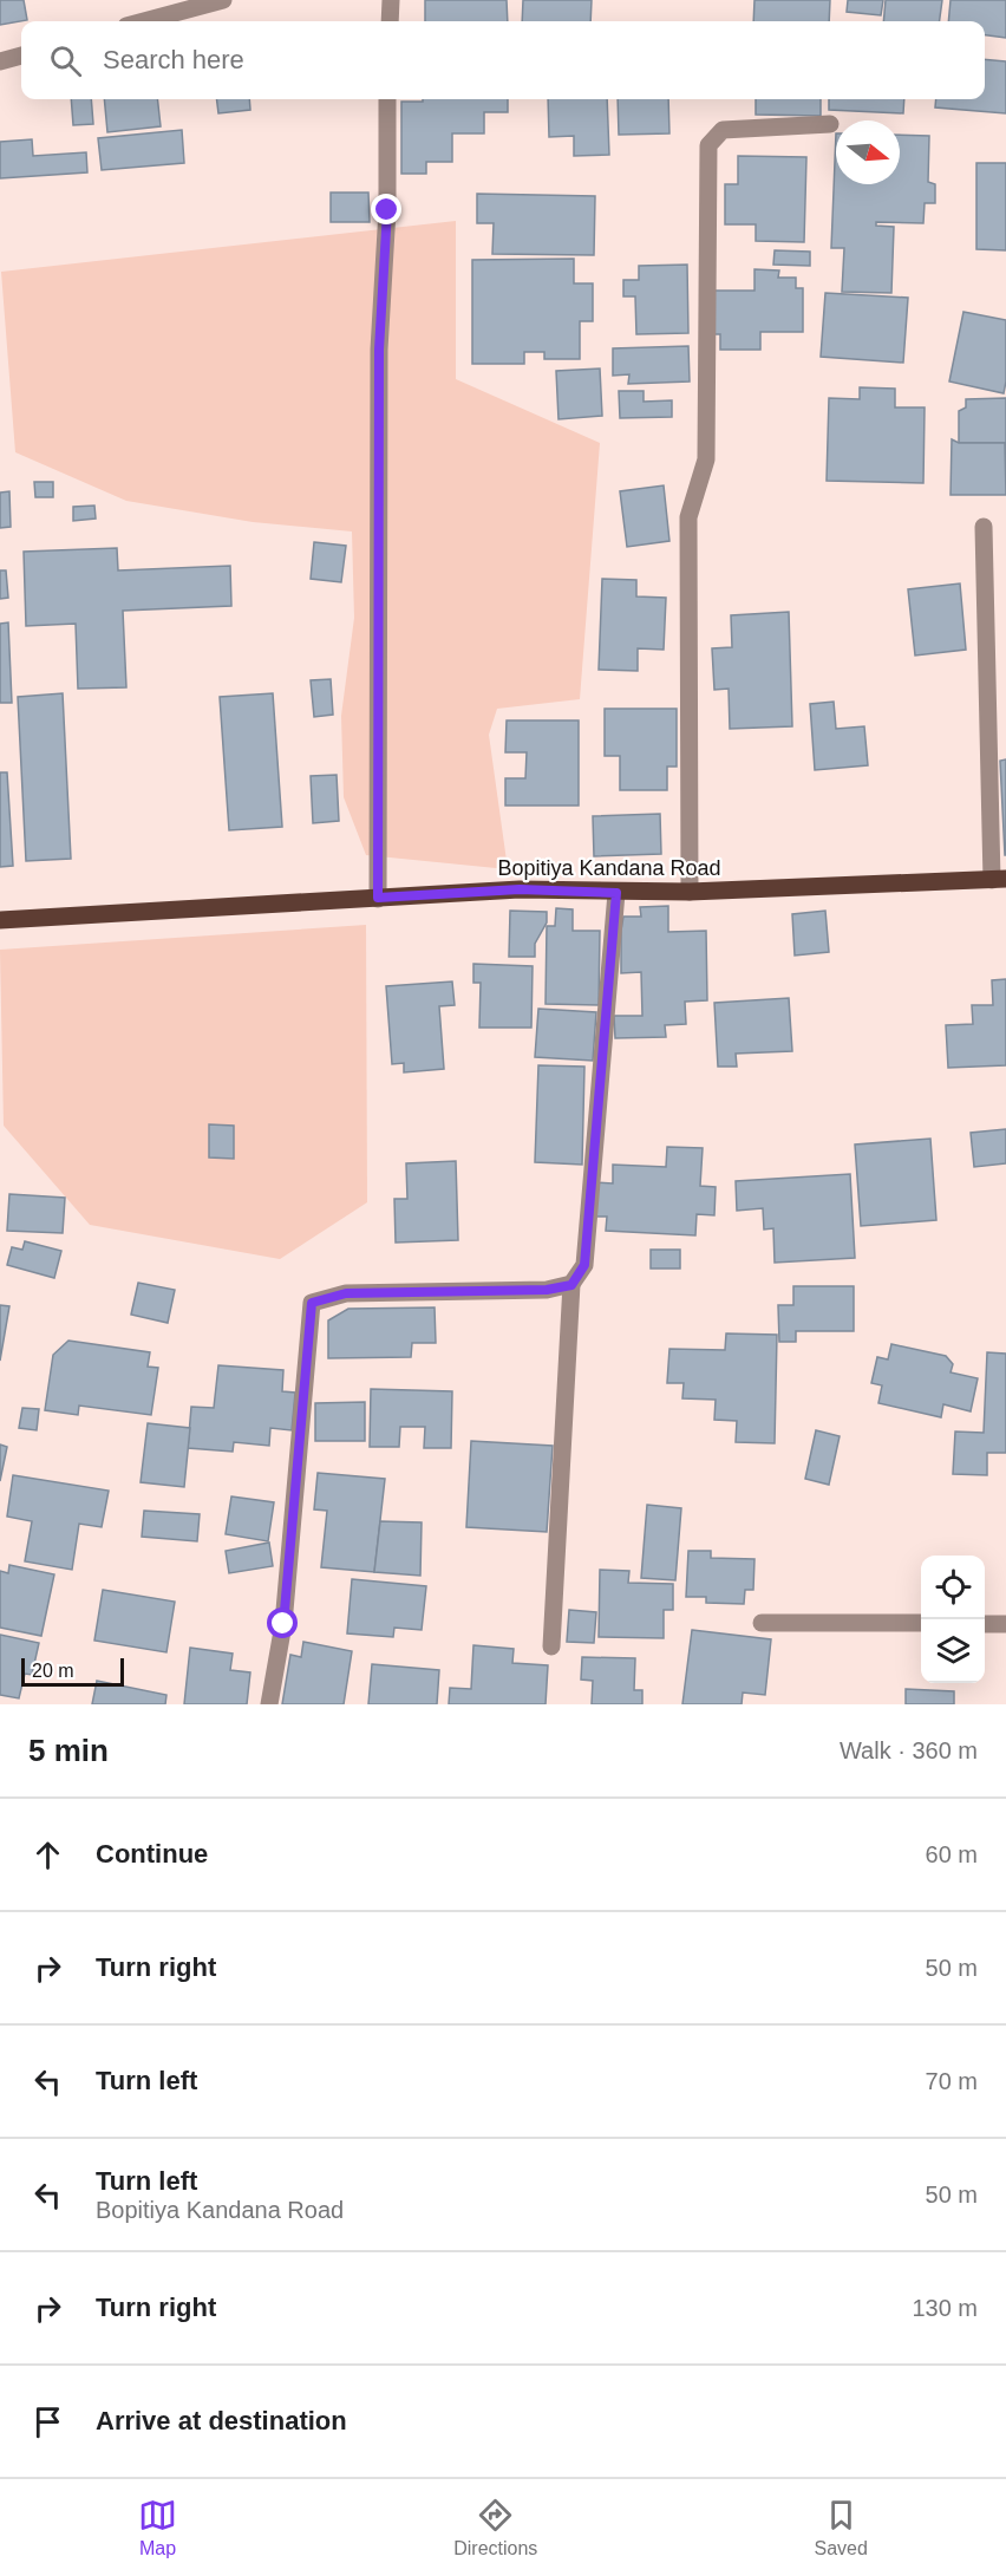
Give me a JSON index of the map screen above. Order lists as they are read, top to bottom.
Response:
{
  "streets": {
    "main road": ["Bopitiya Kandana Road"]
  },
  "scale_bar": "20 m",
  "north": "right",
  "page": {
    "search": "Search here",
    "scale": "20 m",
    "heading": ["5 min", "Walk · 360 m"],
    "list": [
      ["Continue", "60 m"],
      ["Turn right", "50 m"],
      ["Turn left", "70 m"],
      ["Turn left", "Bopitiya Kandana Road", "50 m"],
      ["Turn right", "130 m"],
      "Arrive at destination"
    ],
    "nav": ["Map", "Directions", "Saved"]
  }
}
